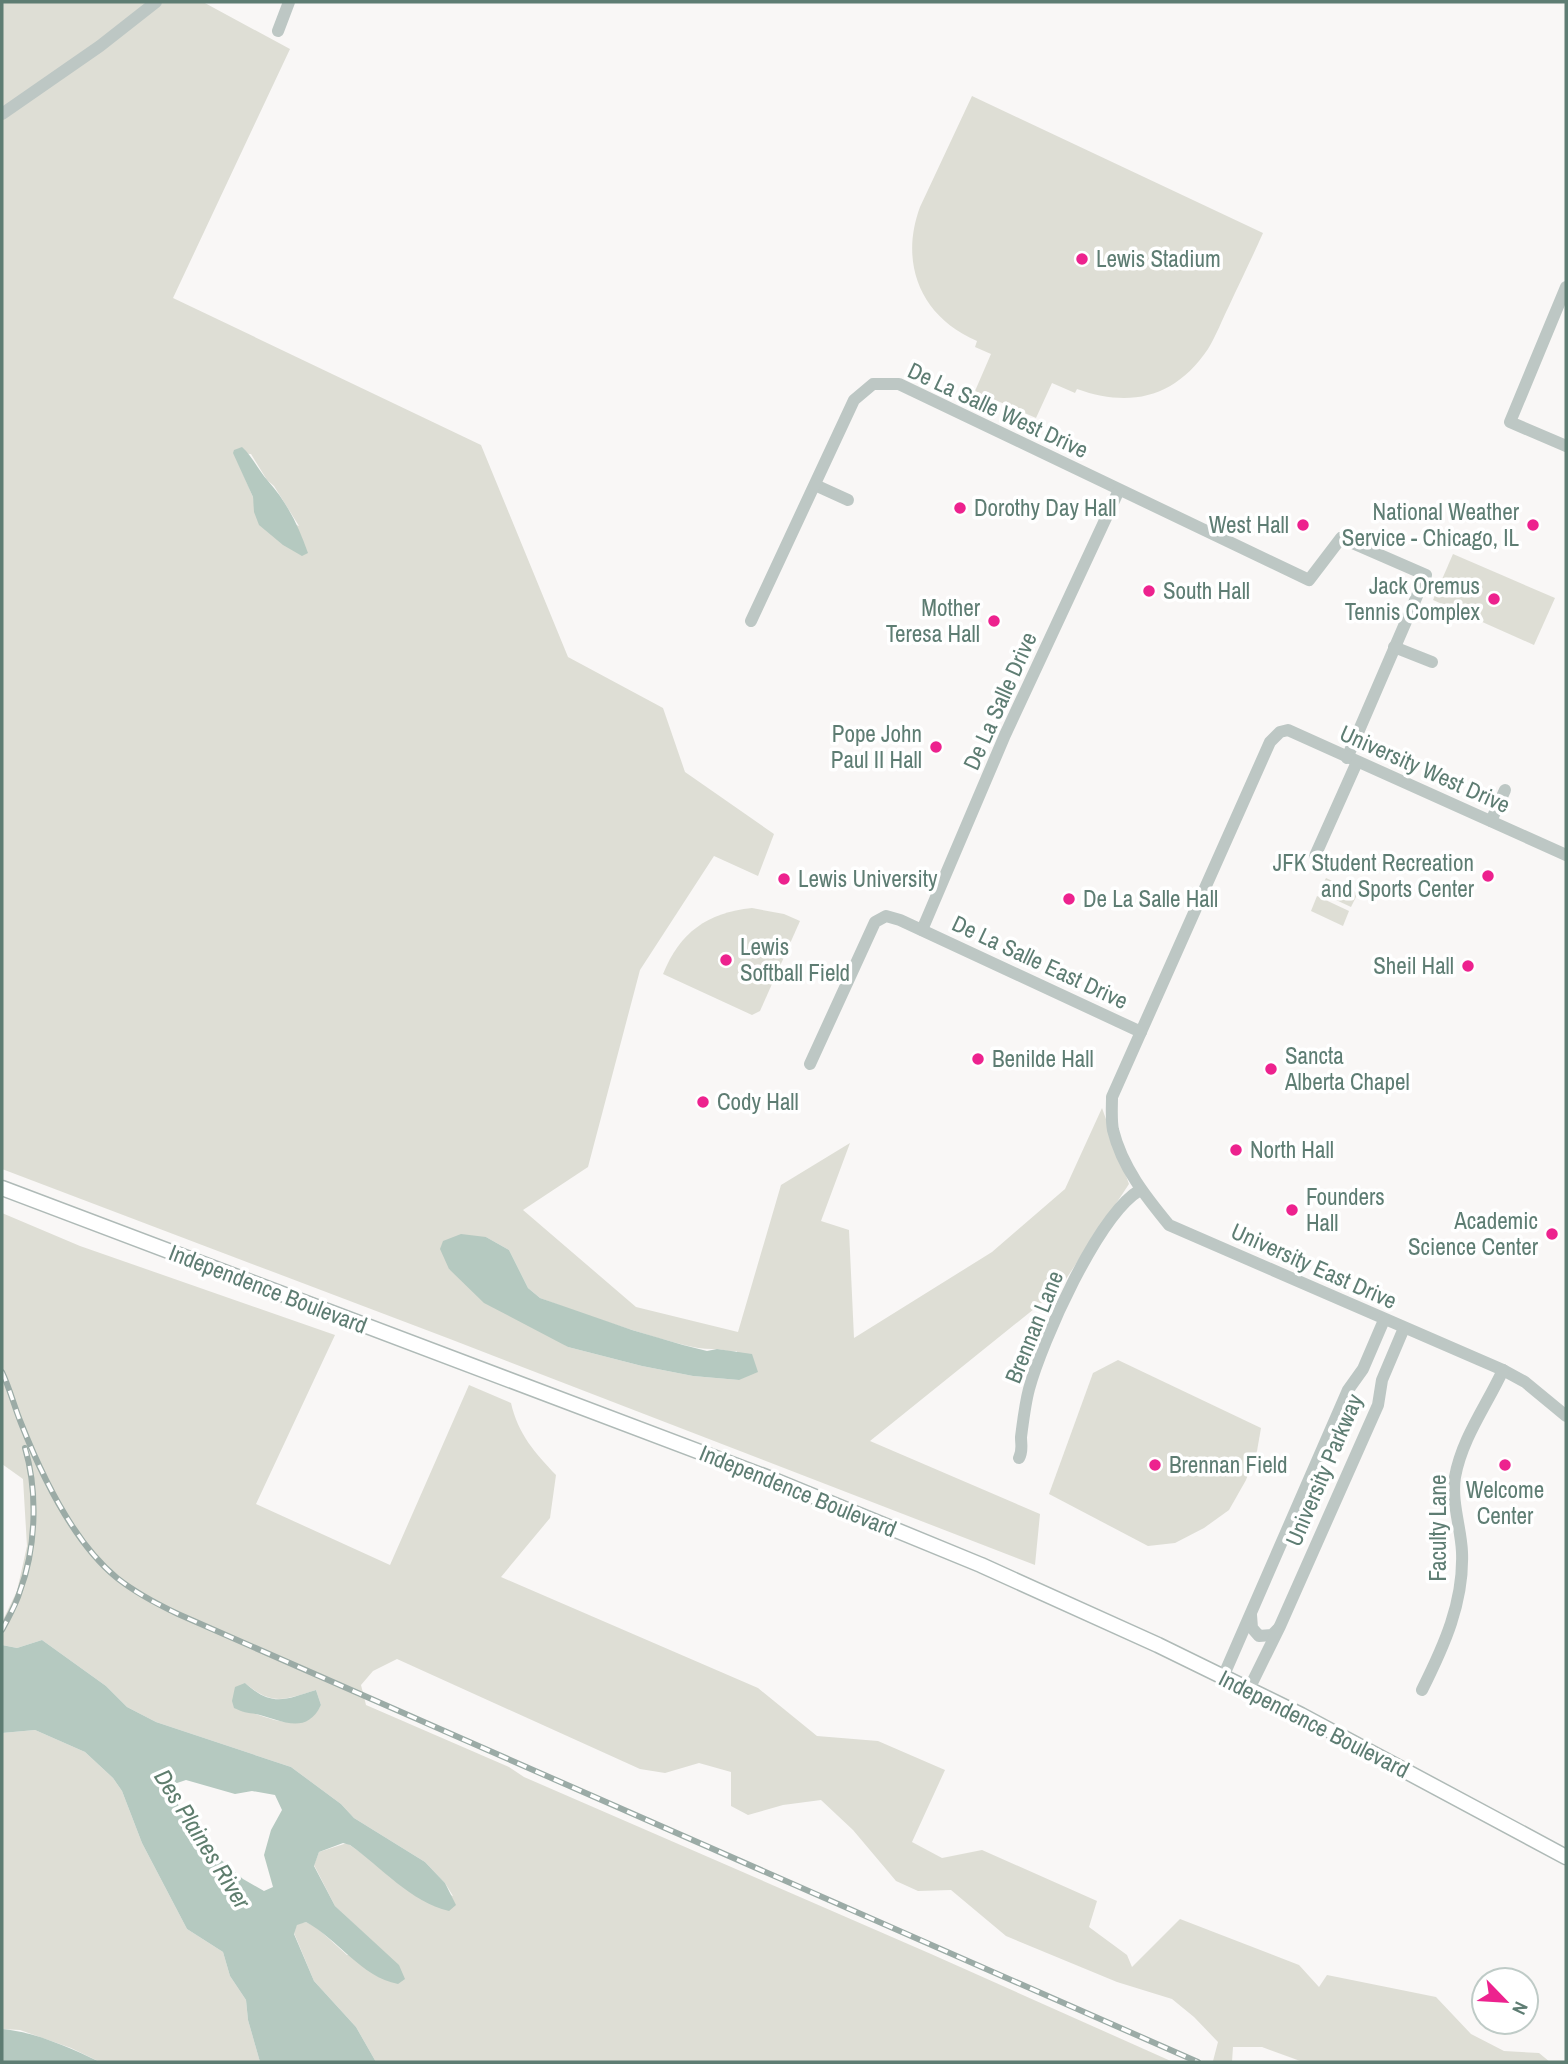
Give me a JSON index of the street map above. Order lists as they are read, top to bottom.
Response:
{
  "streets": {
    "main road": ["Independence Boulevard"],
    "street": [
      "De La Salle West Drive",
      "De La Salle Drive",
      "University West Drive",
      "De La Salle East Drive",
      "University East Drive",
      "Brennan Lane",
      "University Parkway",
      "Faculty Lane"
    ]
  },
  "crossings": [
    ["De La Salle West Drive", "De La Salle Drive"],
    ["De La Salle Drive", "De La Salle East Drive"],
    ["University West Drive", "De La Salle East Drive"],
    ["University West Drive", "University East Drive"],
    ["De La Salle East Drive", "University East Drive"],
    ["University East Drive", "Brennan Lane"],
    ["University East Drive", "University Parkway"],
    ["University East Drive", "Faculty Lane"],
    ["Independence Boulevard", "University Parkway"]
  ],
  "water": ["Des Plaines River"],
  "places": [
    "Lewis Stadium",
    "Dorothy Day Hall",
    "West Hall",
    "National Weather Service - Chicago, IL",
    "South Hall",
    "Jack Oremus Tennis Complex",
    "Mother Teresa Hall",
    "Pope John Paul II Hall",
    "JFK Student Recreation and Sports Center",
    "Lewis University",
    "De La Salle Hall",
    "Lewis Softball Field",
    "Sheil Hall",
    "Benilde Hall",
    "Sancta Alberta Chapel",
    "Cody Hall",
    "North Hall",
    "Founders Hall",
    "Academic Science Center",
    "Brennan Field",
    "Welcome Center"
  ],
  "north": "bottom right"
}
